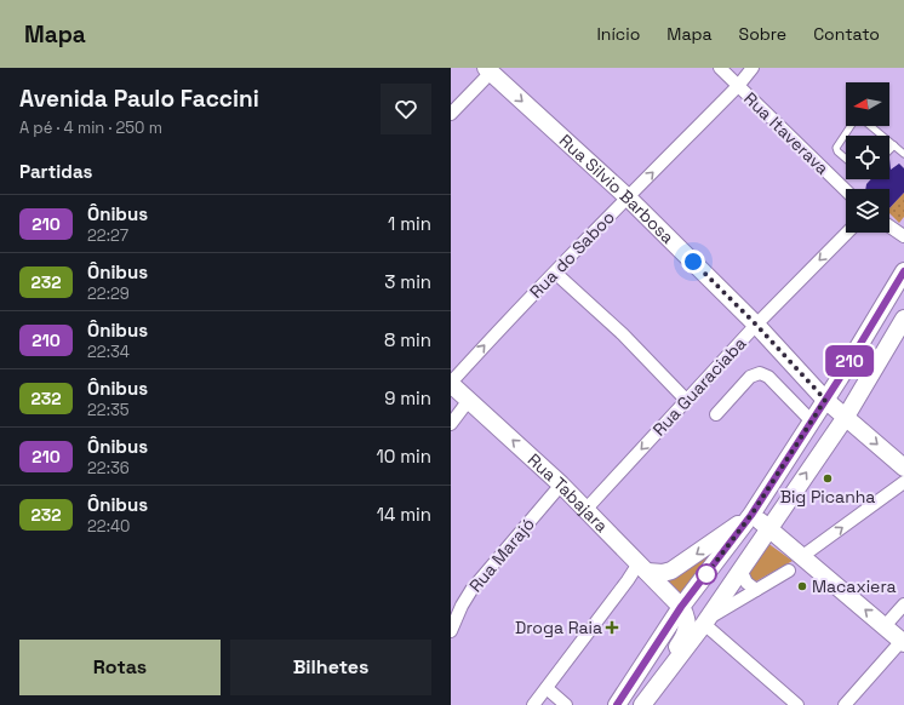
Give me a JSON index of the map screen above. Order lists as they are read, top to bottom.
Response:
{
  "streets": {
    "main road": ["Rua Silvio Barbosa", "Rua Tabajara"],
    "street": [
      "Rua Itaverava",
      "Rua do Saboo",
      "Rua Guaraciaba",
      "Rua Marajó"
    ]
  },
  "crossings": [
    ["Rua Itaverava", "Rua do Saboo"],
    ["Rua Silvio Barbosa", "Rua do Saboo"],
    ["Rua Silvio Barbosa", "Rua Guaraciaba"],
    ["Rua do Saboo", "Rua Tabajara"],
    ["Rua Guaraciaba", "Rua Tabajara"],
    ["Rua Tabajara", "Rua Marajó"]
  ],
  "one_way": [
    "Rua Silvio Barbosa",
    "Rua do Saboo",
    "Rua Guaraciaba",
    "Rua Tabajara"
  ],
  "places": {
    "other": ["Big Picanha", "Macaxiera"],
    "health": ["Droga Raia"]
  },
  "lines": ["bus line 210"],
  "north": "left",
  "page": {
    "header": "Mapa",
    "nav": [
      "Início",
      "Mapa",
      "Sobre",
      "Contato"
    ],
    "heading": [
      ["Avenida Paulo Faccini", "A pé · 4 min · 250 m"],
      "Partidas"
    ],
    "on_map": "210",
    "list": [
      {
        "mark": "210",
        "name": "Ônibus",
        "note": "22:27",
        "value": "1 min"
      },
      {
        "mark": "232",
        "name": "Ônibus",
        "note": "22:29",
        "value": "3 min"
      },
      {
        "mark": "210",
        "name": "Ônibus",
        "note": "22:34",
        "value": "8 min"
      },
      {
        "mark": "232",
        "name": "Ônibus",
        "note": "22:35",
        "value": "9 min"
      },
      {
        "mark": "210",
        "name": "Ônibus",
        "note": "22:36",
        "value": "10 min"
      },
      {
        "mark": "232",
        "name": "Ônibus",
        "note": "22:40",
        "value": "14 min"
      }
    ],
    "buttons": ["Rotas", "Bilhetes"]
  }
}
